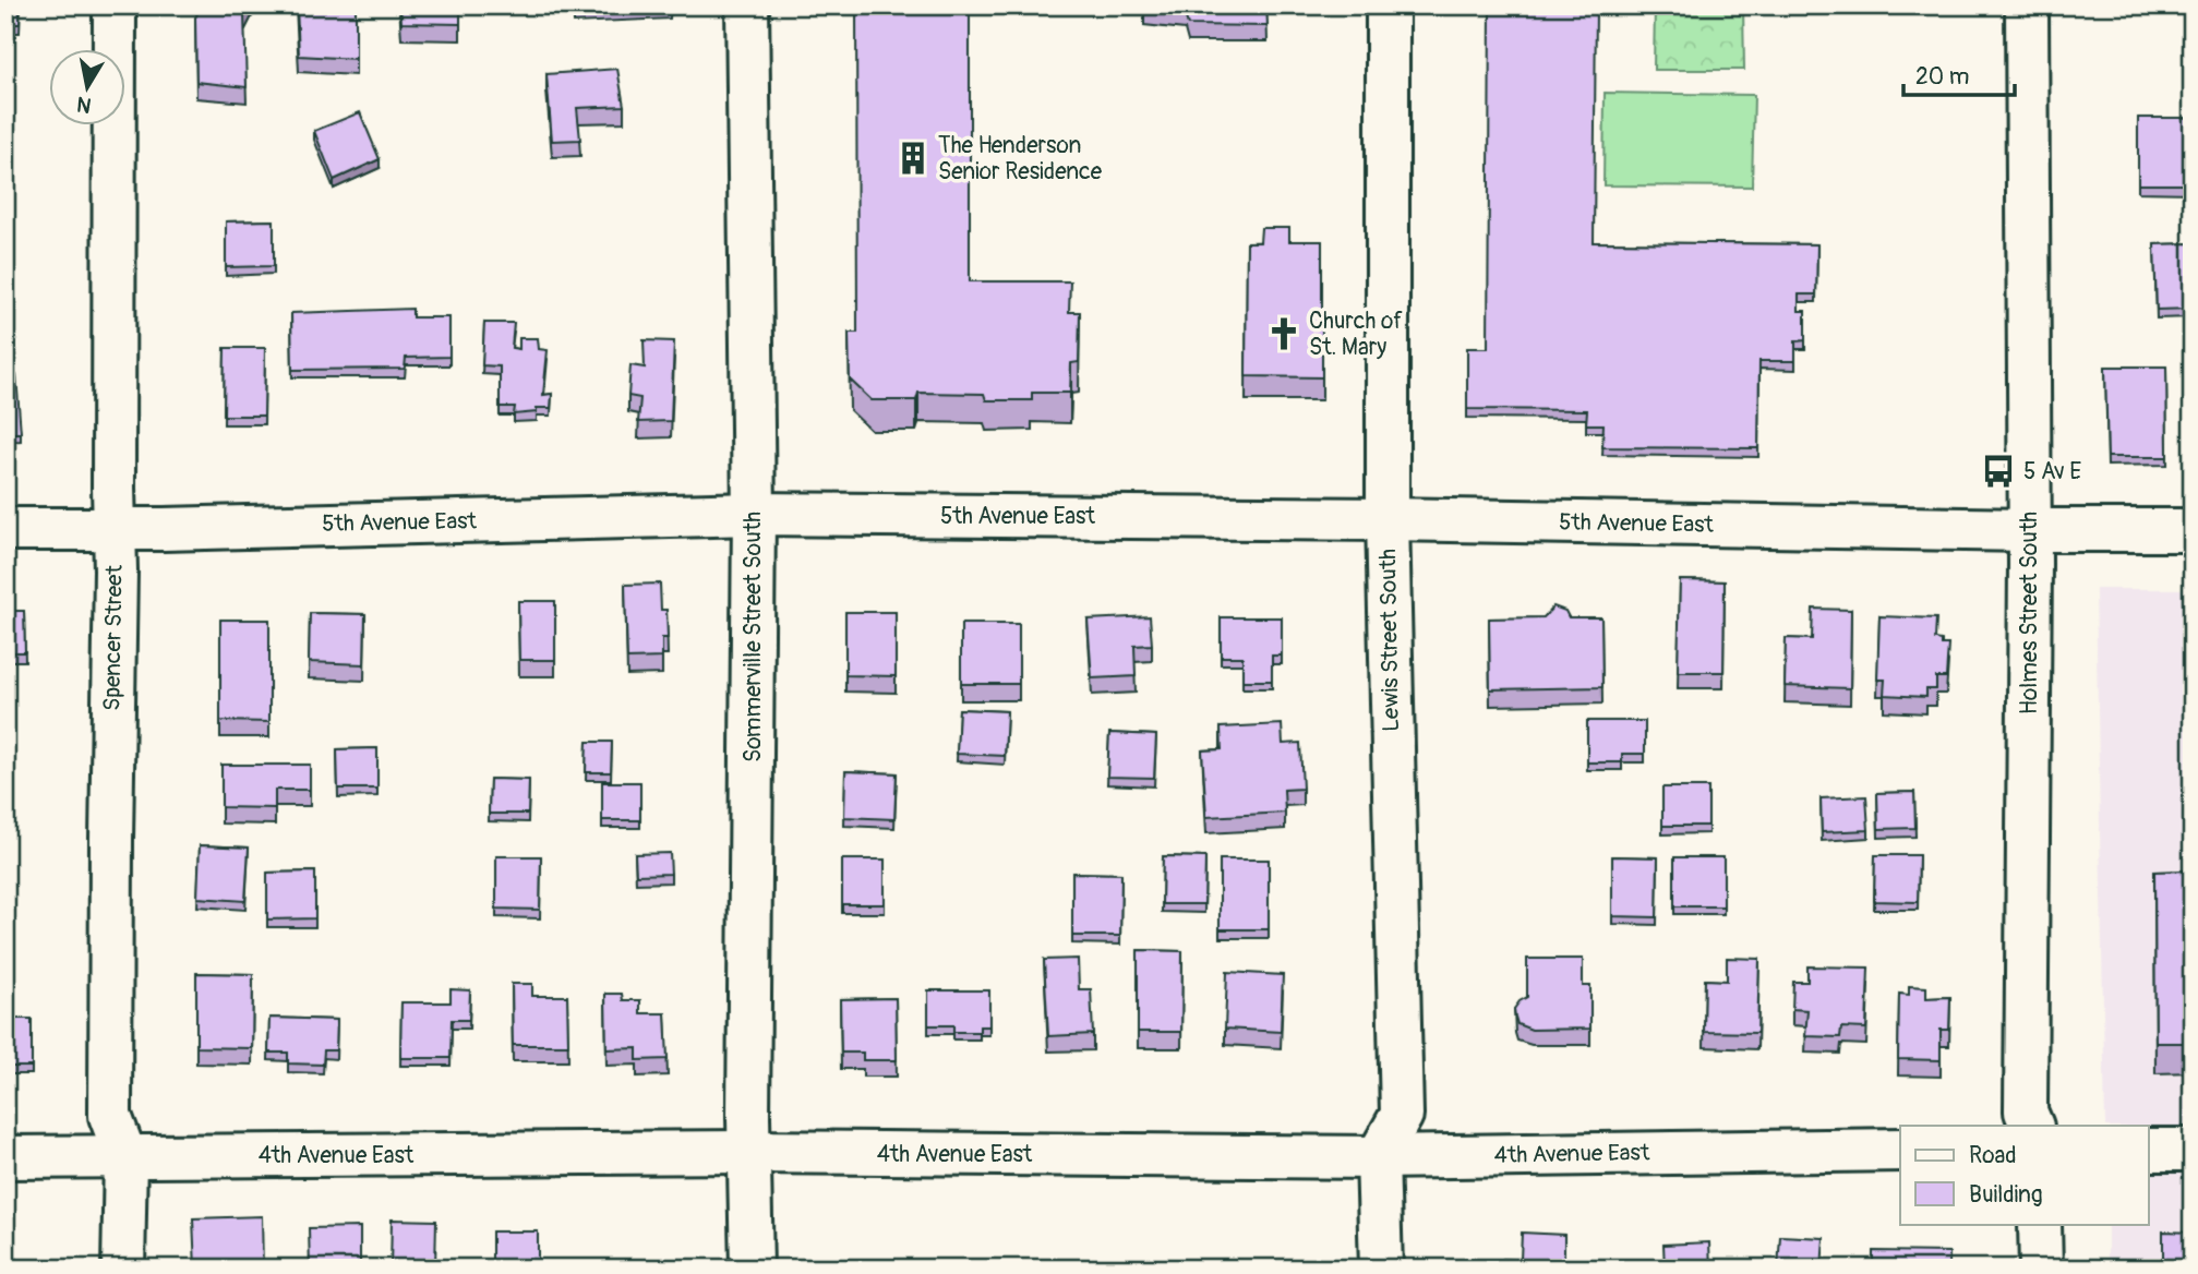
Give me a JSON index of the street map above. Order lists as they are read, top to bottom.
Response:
{
  "streets": {
    "street": [
      "5th Avenue East",
      "Holmes Street South",
      "Sommerville Street South",
      "Spencer Street",
      "Lewis Street South",
      "4th Avenue East"
    ]
  },
  "crossings": [
    ["5th Avenue East", "Holmes Street South"],
    ["5th Avenue East", "Sommerville Street South"],
    ["5th Avenue East", "Spencer Street"],
    ["5th Avenue East", "Lewis Street South"],
    ["Sommerville Street South", "4th Avenue East"],
    ["Spencer Street", "4th Avenue East"],
    ["Lewis Street South", "4th Avenue East"]
  ],
  "places": {
    "building": ["The Henderson Senior Residence"],
    "church": ["Church of St. Mary"],
    "bus stop": ["5 Av E"]
  },
  "legend": ["Road", "Building"],
  "scale_bar": "20 m",
  "north": "bottom"
}
